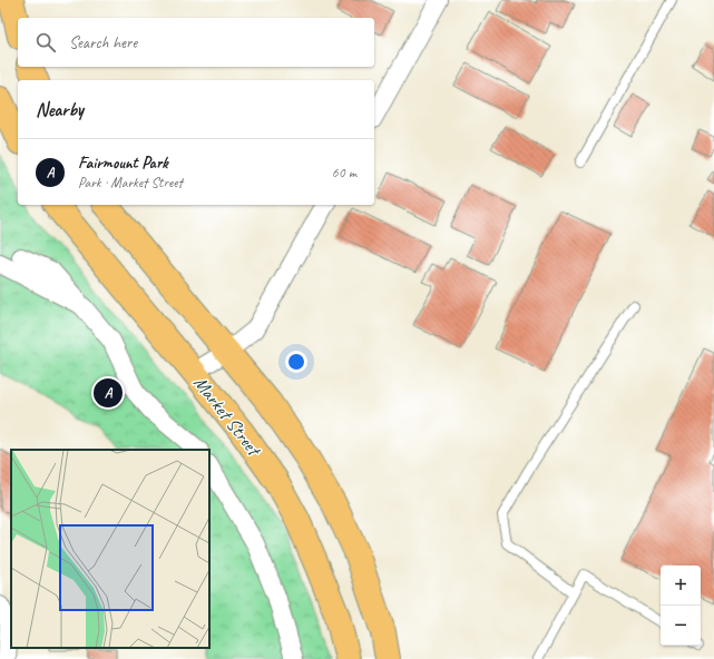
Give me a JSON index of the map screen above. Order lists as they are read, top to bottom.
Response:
{
  "streets": {
    "main road": ["Market Street"]
  },
  "page": {
    "search": "Search here",
    "heading": "Nearby",
    "list": [
      {
        "mark": "A",
        "name": "Fairmount Park",
        "note": "Park · Market Street",
        "value": "60 m"
      }
    ],
    "pins": "A",
    "map_buttons": ["+", "−"]
  }
}
